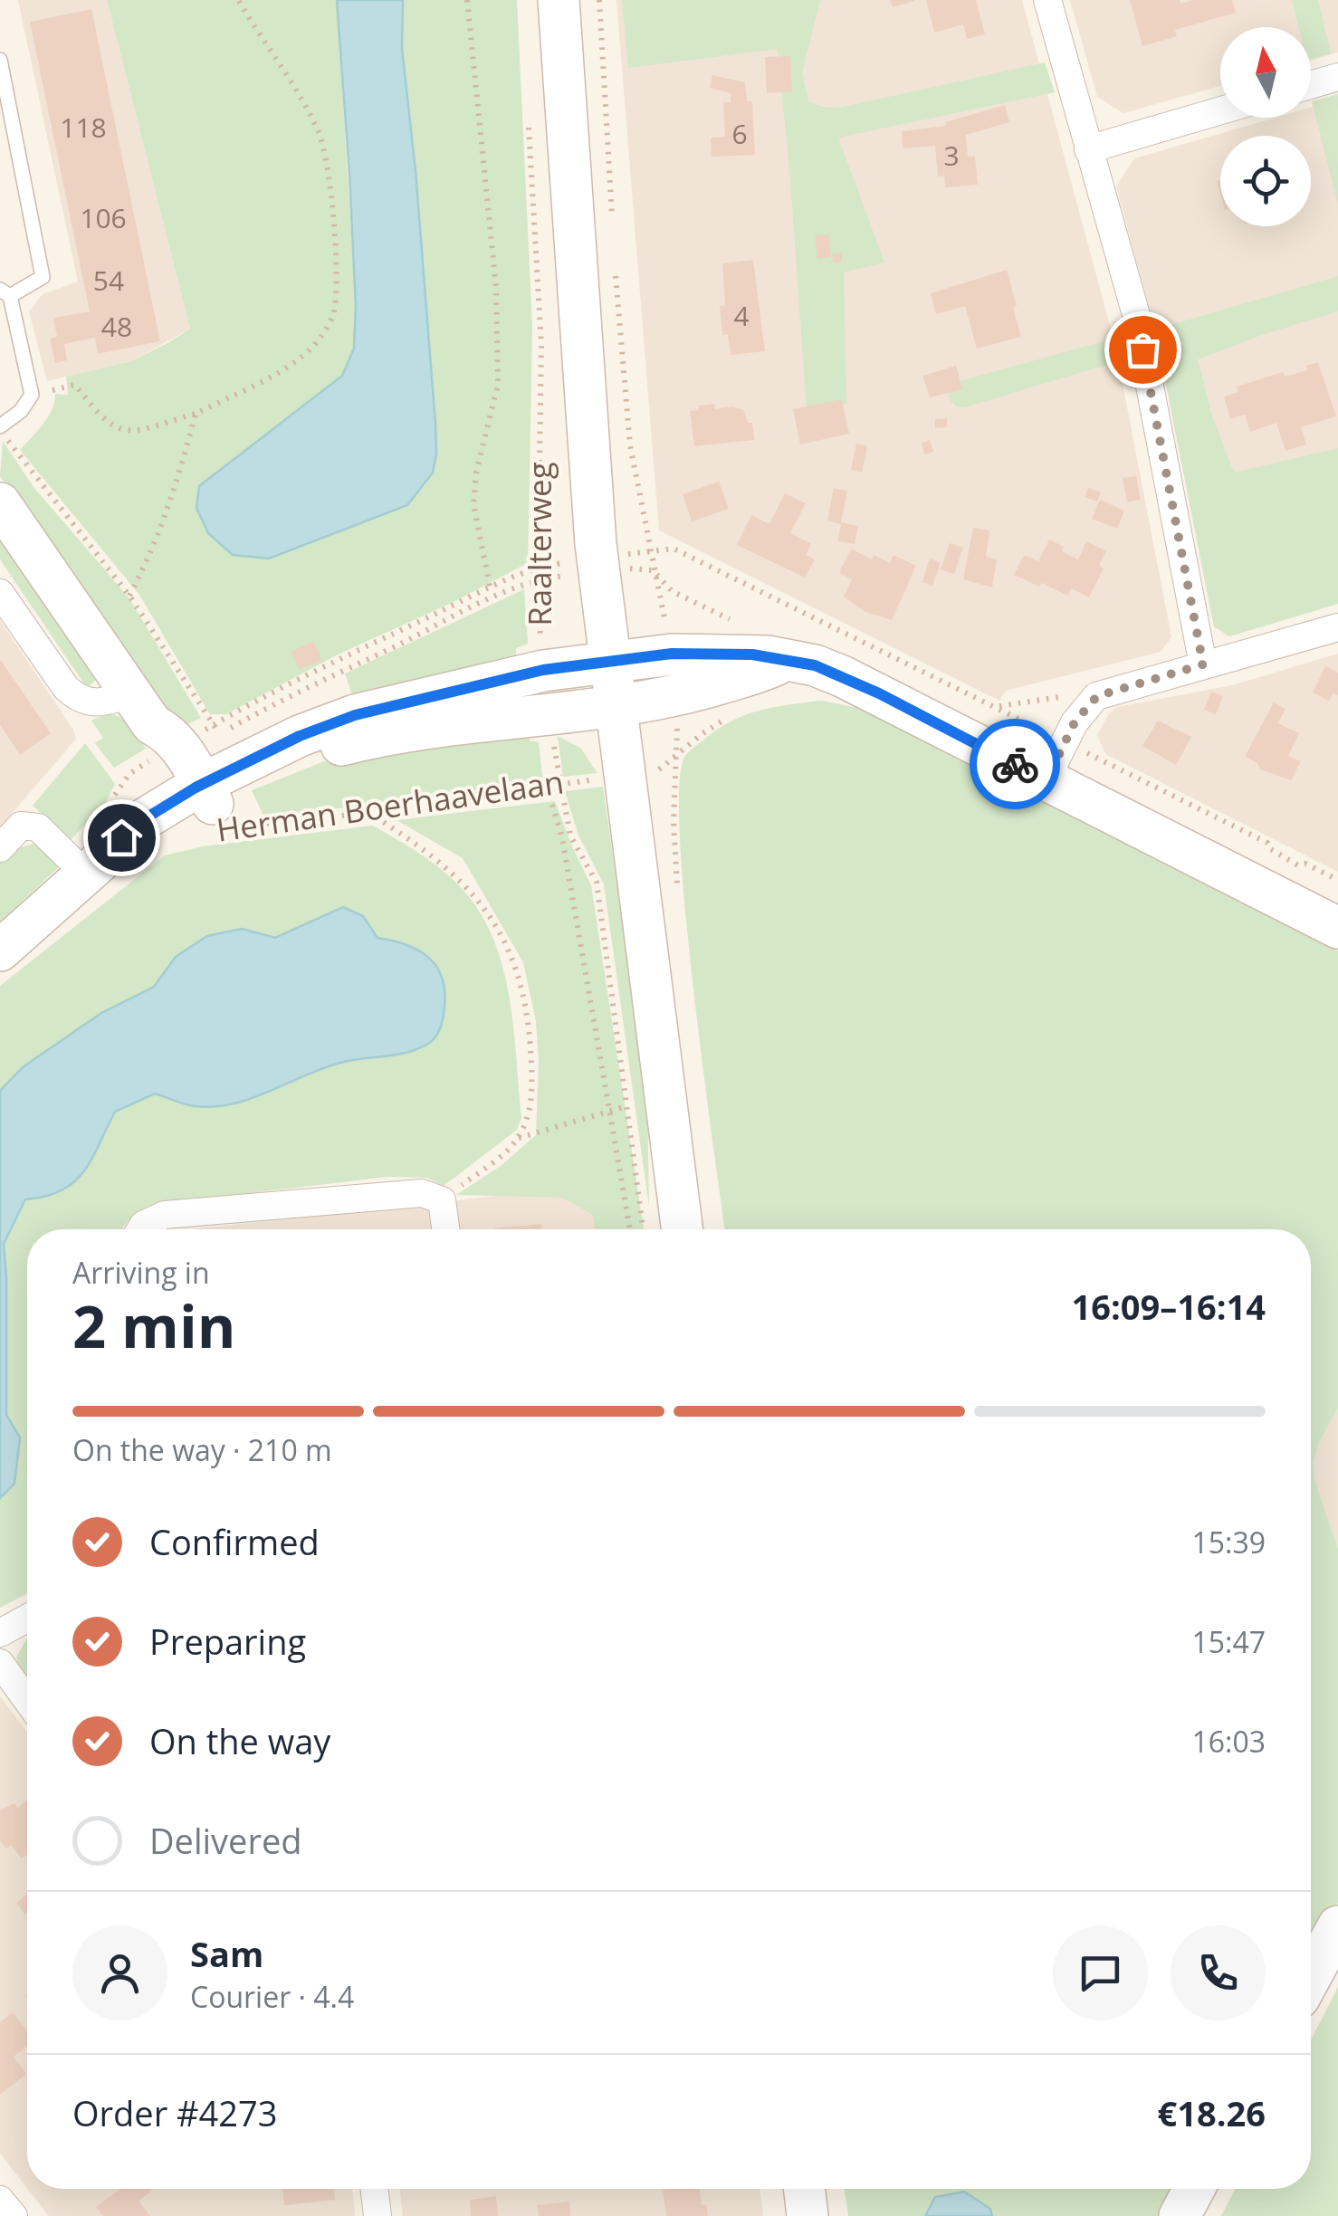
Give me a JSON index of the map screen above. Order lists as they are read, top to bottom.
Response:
{
  "streets": {
    "street": ["Raalterweg", "Herman Boerhaavelaan"]
  },
  "crossings": [
    ["Raalterweg", "Herman Boerhaavelaan"]
  ],
  "house_numbers": [
    "118",
    "6",
    "3",
    "106",
    "54",
    "4",
    "48"
  ],
  "north": "top",
  "page": {
    "heading": ["2 min", "Arriving in", "16:09–16:14"],
    "panel": [
      "Sam",
      "Courier · 4.4",
      "Order #4273",
      "€18.26"
    ],
    "bar": "On the way · 210 m",
    "list": [
      ["Confirmed", "15:39"],
      ["Preparing", "15:47"],
      ["On the way", "16:03"],
      "Delivered"
    ]
  }
}
